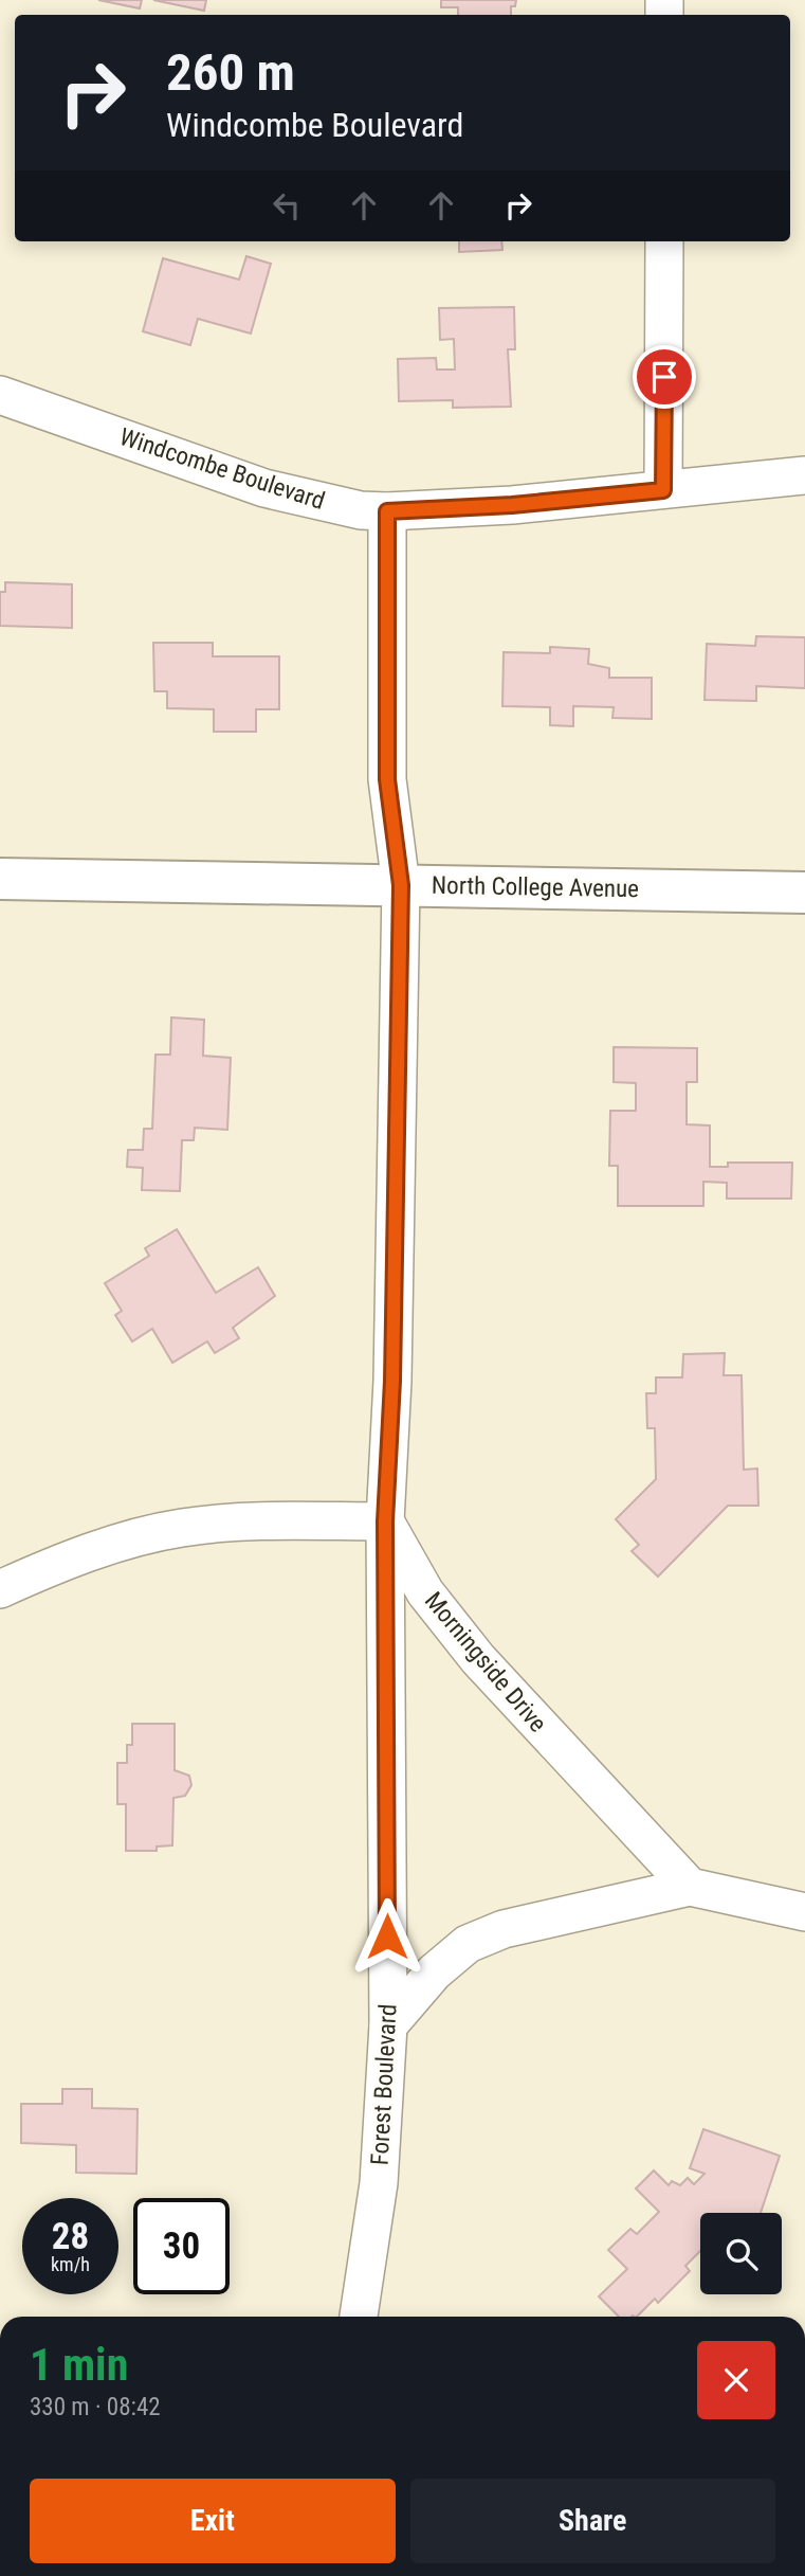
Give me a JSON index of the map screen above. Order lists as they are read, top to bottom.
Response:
{
  "streets": {
    "main road": ["North College Avenue"],
    "street": ["Windcombe Boulevard", "Morningside Drive", "Forest Boulevard"]
  },
  "crossings": [
    ["Windcombe Boulevard", "Forest Boulevard"],
    ["North College Avenue", "Forest Boulevard"],
    ["Morningside Drive", "Forest Boulevard"]
  ],
  "page": {
    "turn": ["260 m", "Windcombe Boulevard"],
    "speed": "28 km/h",
    "limit": "30",
    "heading": ["1 min", "330 m · 08:42"],
    "buttons": ["Exit", "Share"]
  }
}
